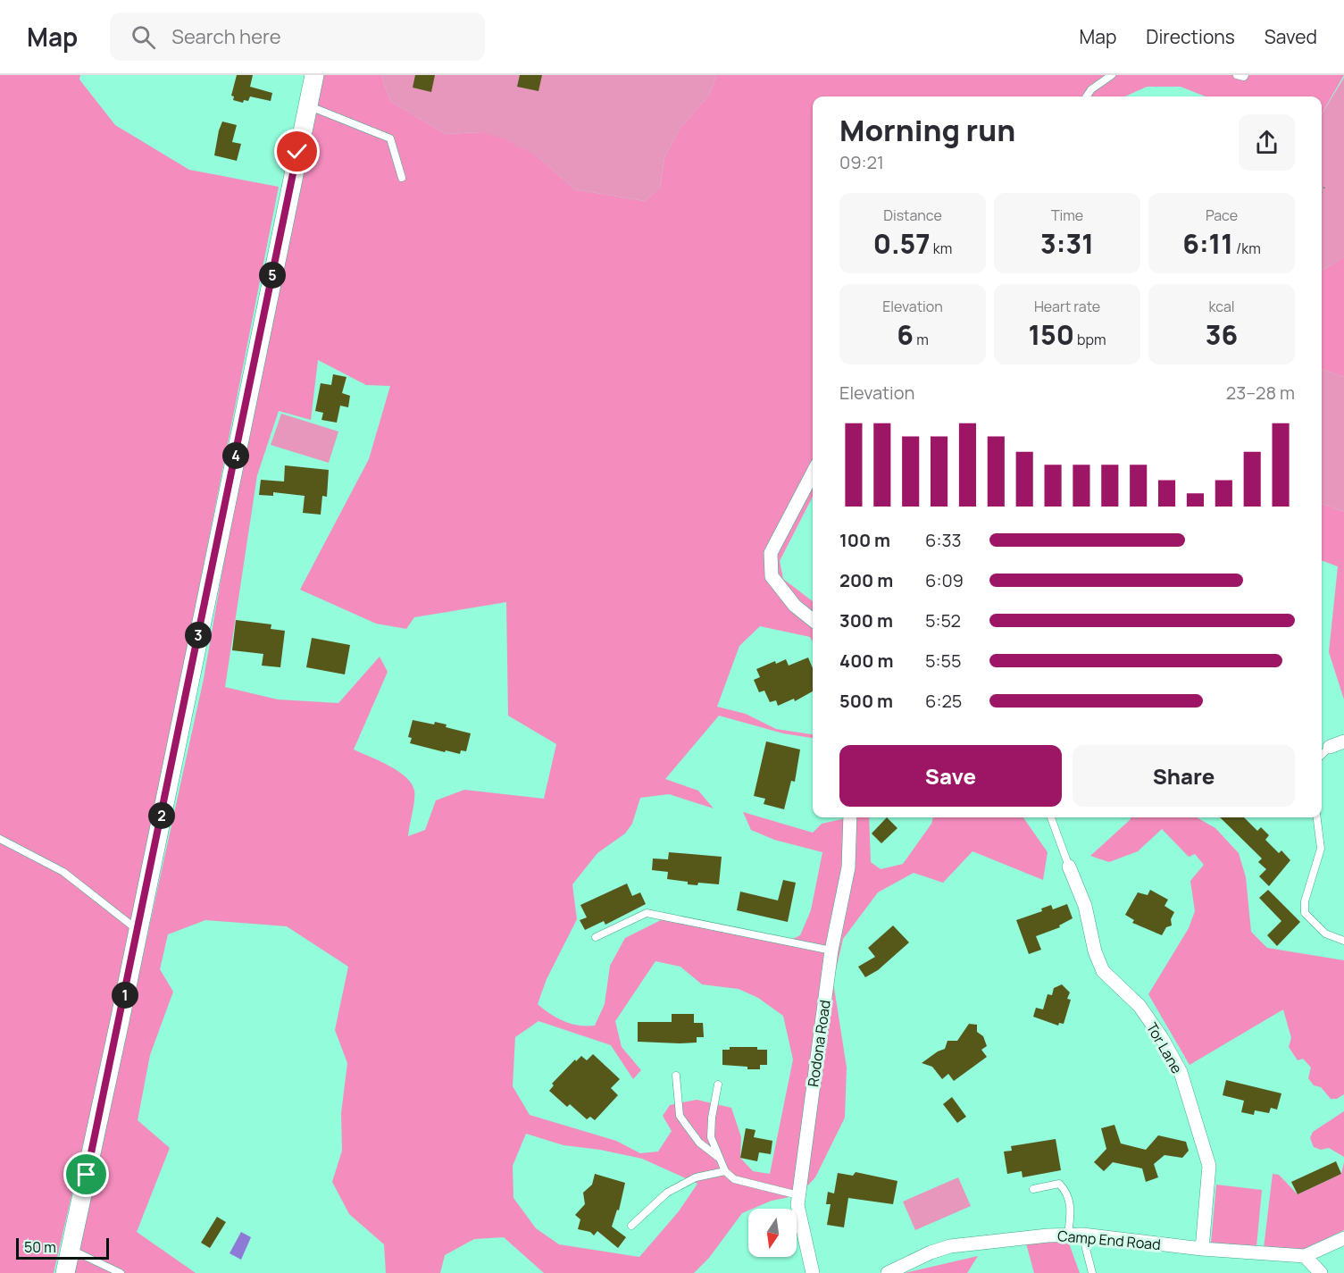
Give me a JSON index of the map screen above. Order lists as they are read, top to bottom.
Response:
{
  "streets": {
    "street": ["Rodona Road", "Tor Lane", "Camp End Road"]
  },
  "crossings": [
    ["Tor Lane", "Camp End Road"]
  ],
  "scale_bar": "50 m",
  "north": "bottom",
  "page": {
    "header": "Map",
    "search": "Search here",
    "nav": ["Map", "Directions", "Saved"],
    "heading": ["Morning run", "09:21"],
    "stats": [
      ["Distance", "0.57 km"],
      ["Time", "3:31"],
      ["Pace", "6:11 /km"],
      ["Elevation", "6 m"],
      ["Heart rate", "150 bpm"],
      ["kcal", "36"]
    ],
    "pins": [
      "5",
      "4",
      "3",
      "2",
      "1"
    ],
    "chart": ["Elevation", "23–28 m"],
    "list": [
      {
        "name": "100 m",
        "note": "6:33"
      },
      {
        "name": "200 m",
        "note": "6:09"
      },
      {
        "name": "300 m",
        "note": "5:52"
      },
      {
        "name": "400 m",
        "note": "5:55"
      },
      {
        "name": "500 m",
        "note": "6:25"
      }
    ],
    "buttons": ["Save", "Share"],
    "scale": "50 m"
  }
}
